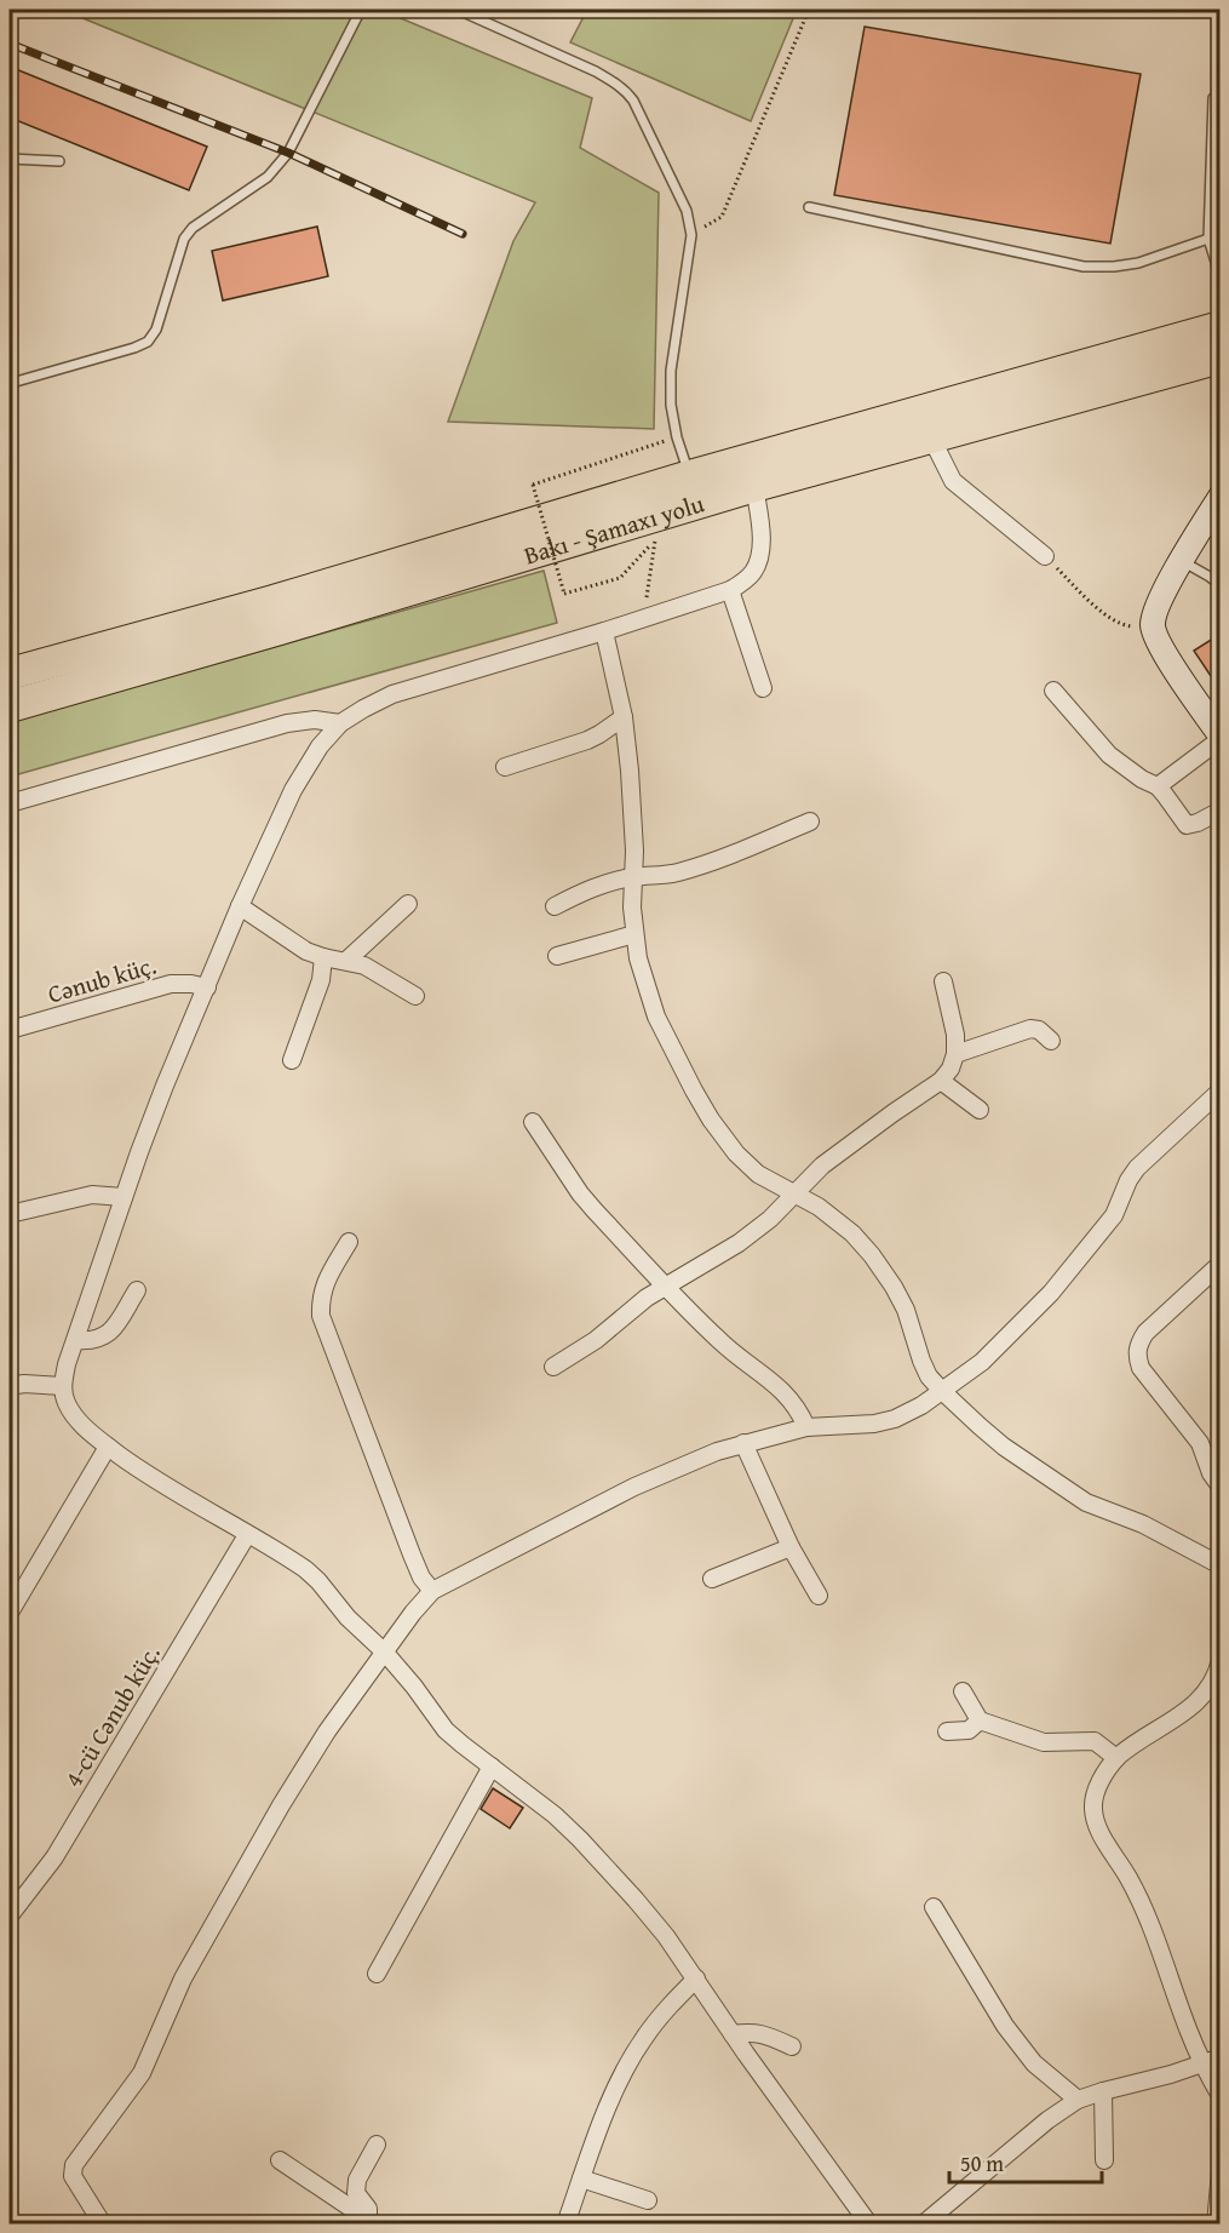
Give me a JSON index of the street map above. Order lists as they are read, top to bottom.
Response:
{
  "streets": {
    "highway": ["Bakı - Şamaxı yolu"],
    "street": ["Cənub küç.", "4-cü Cənub küç."]
  },
  "scale_bar": "50 m"
}
